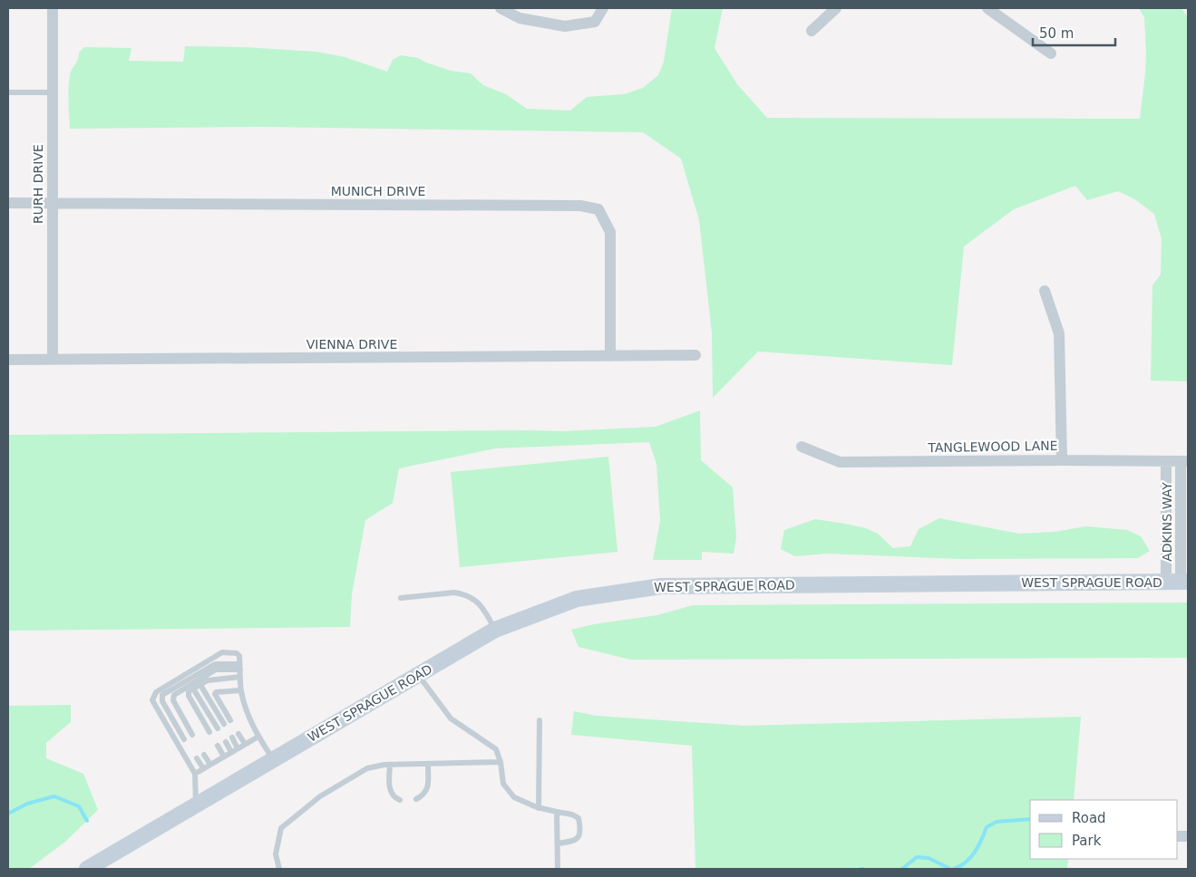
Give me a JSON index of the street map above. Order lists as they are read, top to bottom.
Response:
{
  "streets": {
    "street": [
      "RURH DRIVE",
      "MUNICH DRIVE",
      "VIENNA DRIVE",
      "TANGLEWOOD LANE",
      "ADKINS WAY",
      "WEST SPRAGUE ROAD"
    ]
  },
  "crossings": [
    ["RURH DRIVE", "MUNICH DRIVE"],
    ["RURH DRIVE", "VIENNA DRIVE"],
    ["MUNICH DRIVE", "VIENNA DRIVE"],
    ["TANGLEWOOD LANE", "ADKINS WAY"],
    ["ADKINS WAY", "WEST SPRAGUE ROAD"]
  ],
  "legend": ["Road", "Park"],
  "scale_bar": "50 m"
}
